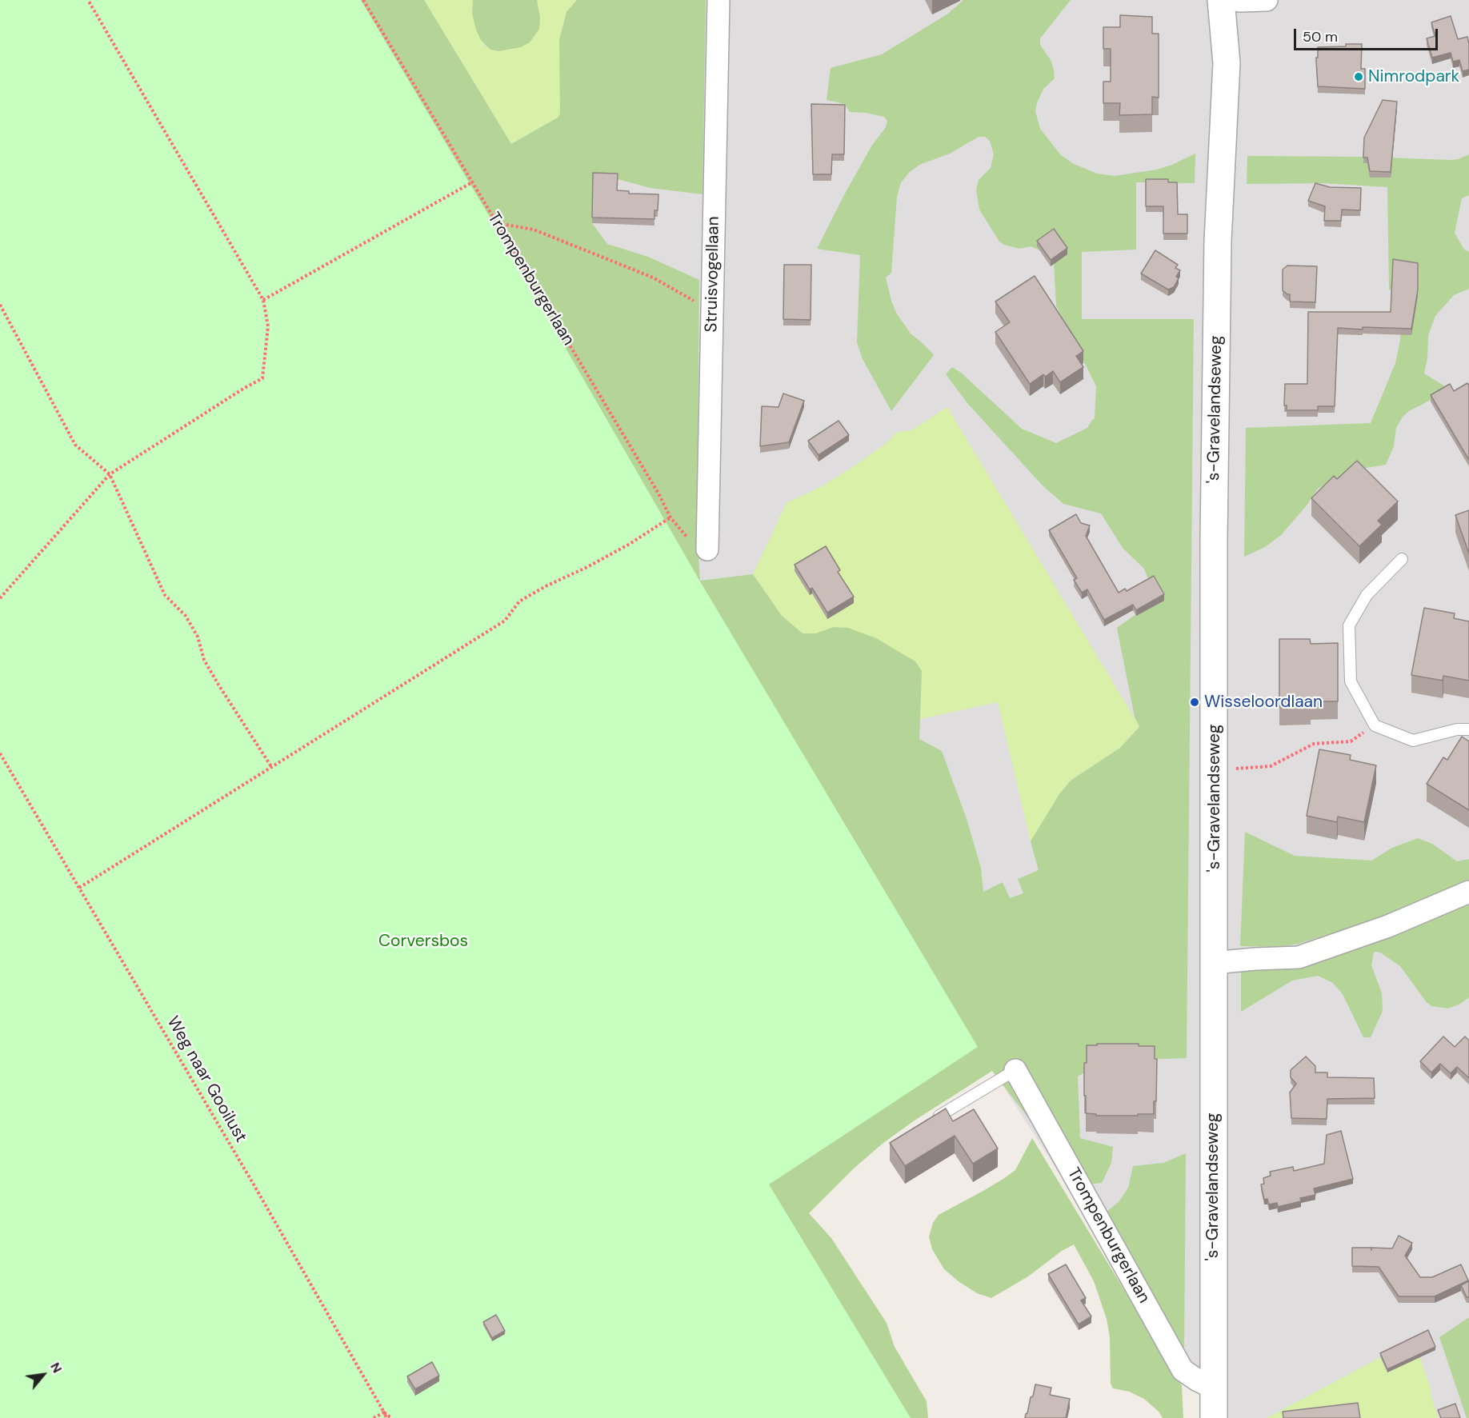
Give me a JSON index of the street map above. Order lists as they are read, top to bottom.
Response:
{
  "streets": {
    "street": ["Struisvogellaan", "Trompenburgerlaan", "'s-Gravelandseweg"],
    "path": ["Weg naar Gooilust"]
  },
  "crossings": [
    ["Struisvogellaan", "Trompenburgerlaan"],
    ["Trompenburgerlaan", "'s-Gravelandseweg"]
  ],
  "parks": ["Corversbos"],
  "places": ["Nimrodpark", "Wisseloordlaan"],
  "scale_bar": "50 m",
  "north": "top right"
}
